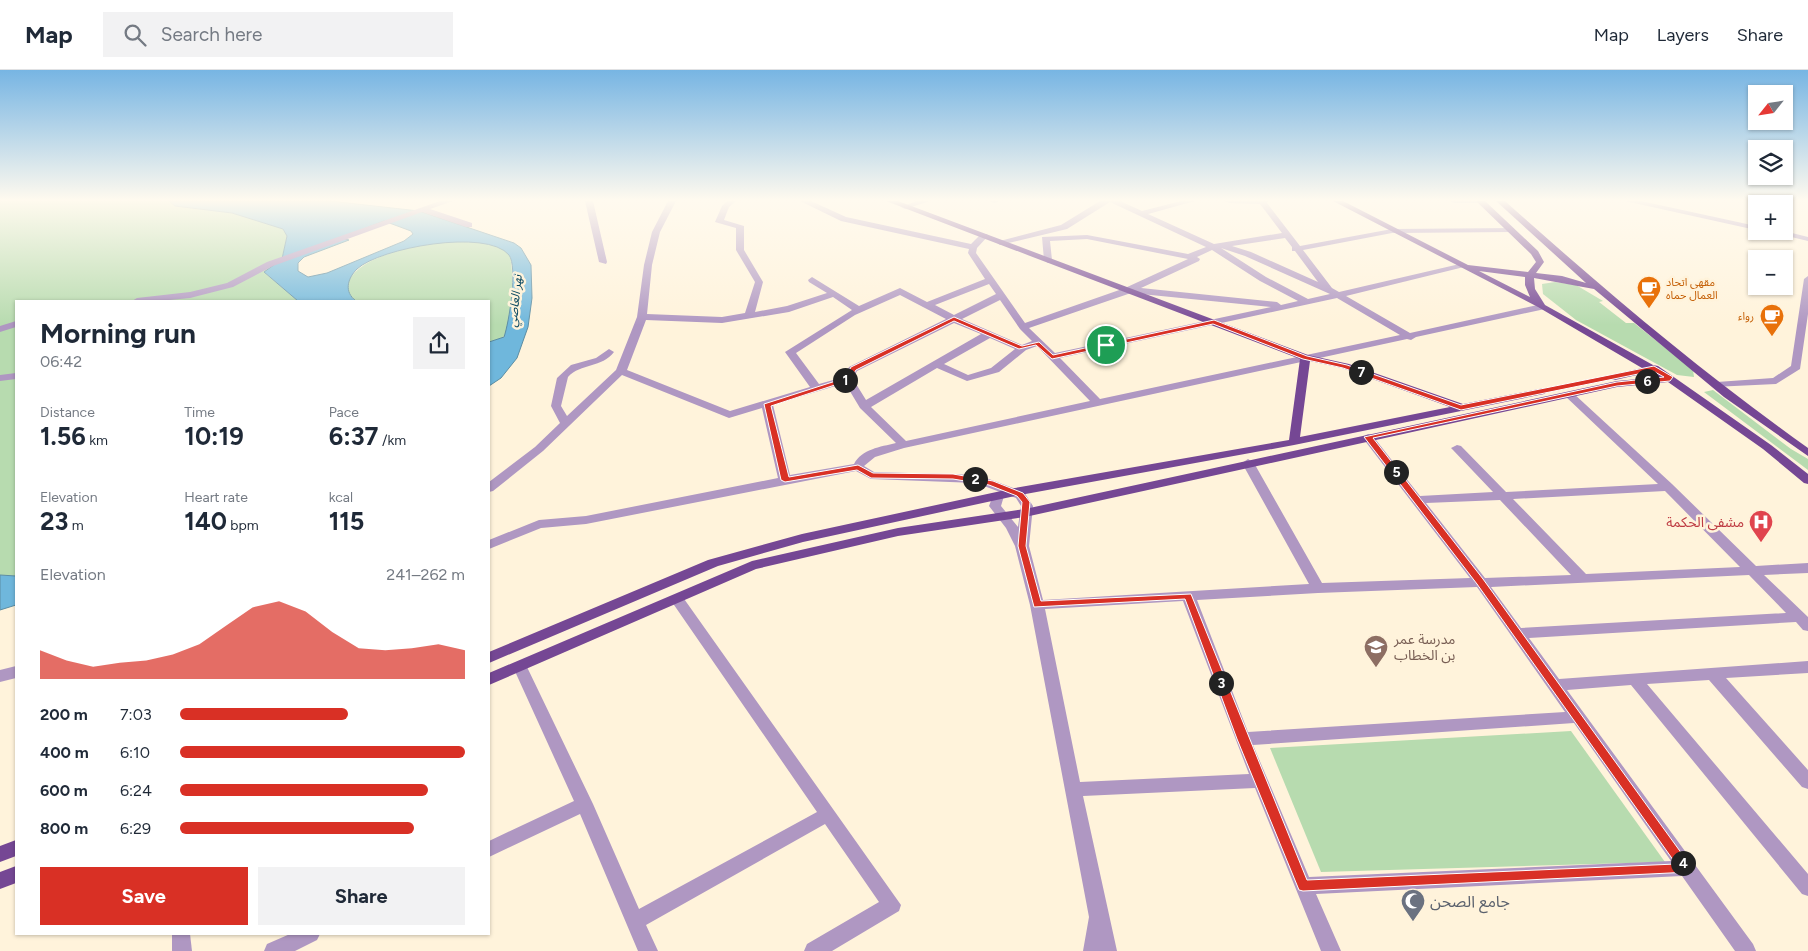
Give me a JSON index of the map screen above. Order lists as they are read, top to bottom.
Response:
{
  "water": ["نهر العاصي"],
  "places": {
    "cafe": ["مقهى اتحاد العمال حماه", "رواء"],
    "hospital": ["مشفى الحكمة"],
    "school or university": ["مدرسة عمر بن الخطاب"],
    "mosque": ["جامع الصحن"]
  },
  "north": "bottom left",
  "page": {
    "header": "Map",
    "search": "Search here",
    "nav": ["Map", "Layers", "Share"],
    "map_buttons": ["+", "−"],
    "heading": ["Morning run", "06:42"],
    "pins": [
      "7",
      "1",
      "6",
      "5",
      "2",
      "3",
      "4"
    ],
    "stats": [
      ["Distance", "1.56 km"],
      ["Time", "10:19"],
      ["Pace", "6:37 /km"],
      ["Elevation", "23 m"],
      ["Heart rate", "140 bpm"],
      ["kcal", "115"]
    ],
    "chart": ["Elevation", "241–262 m"],
    "list": [
      {
        "name": "200 m",
        "note": "7:03"
      },
      {
        "name": "400 m",
        "note": "6:10"
      },
      {
        "name": "600 m",
        "note": "6:24"
      },
      {
        "name": "800 m",
        "note": "6:29"
      }
    ],
    "buttons": ["Save", "Share"]
  }
}
